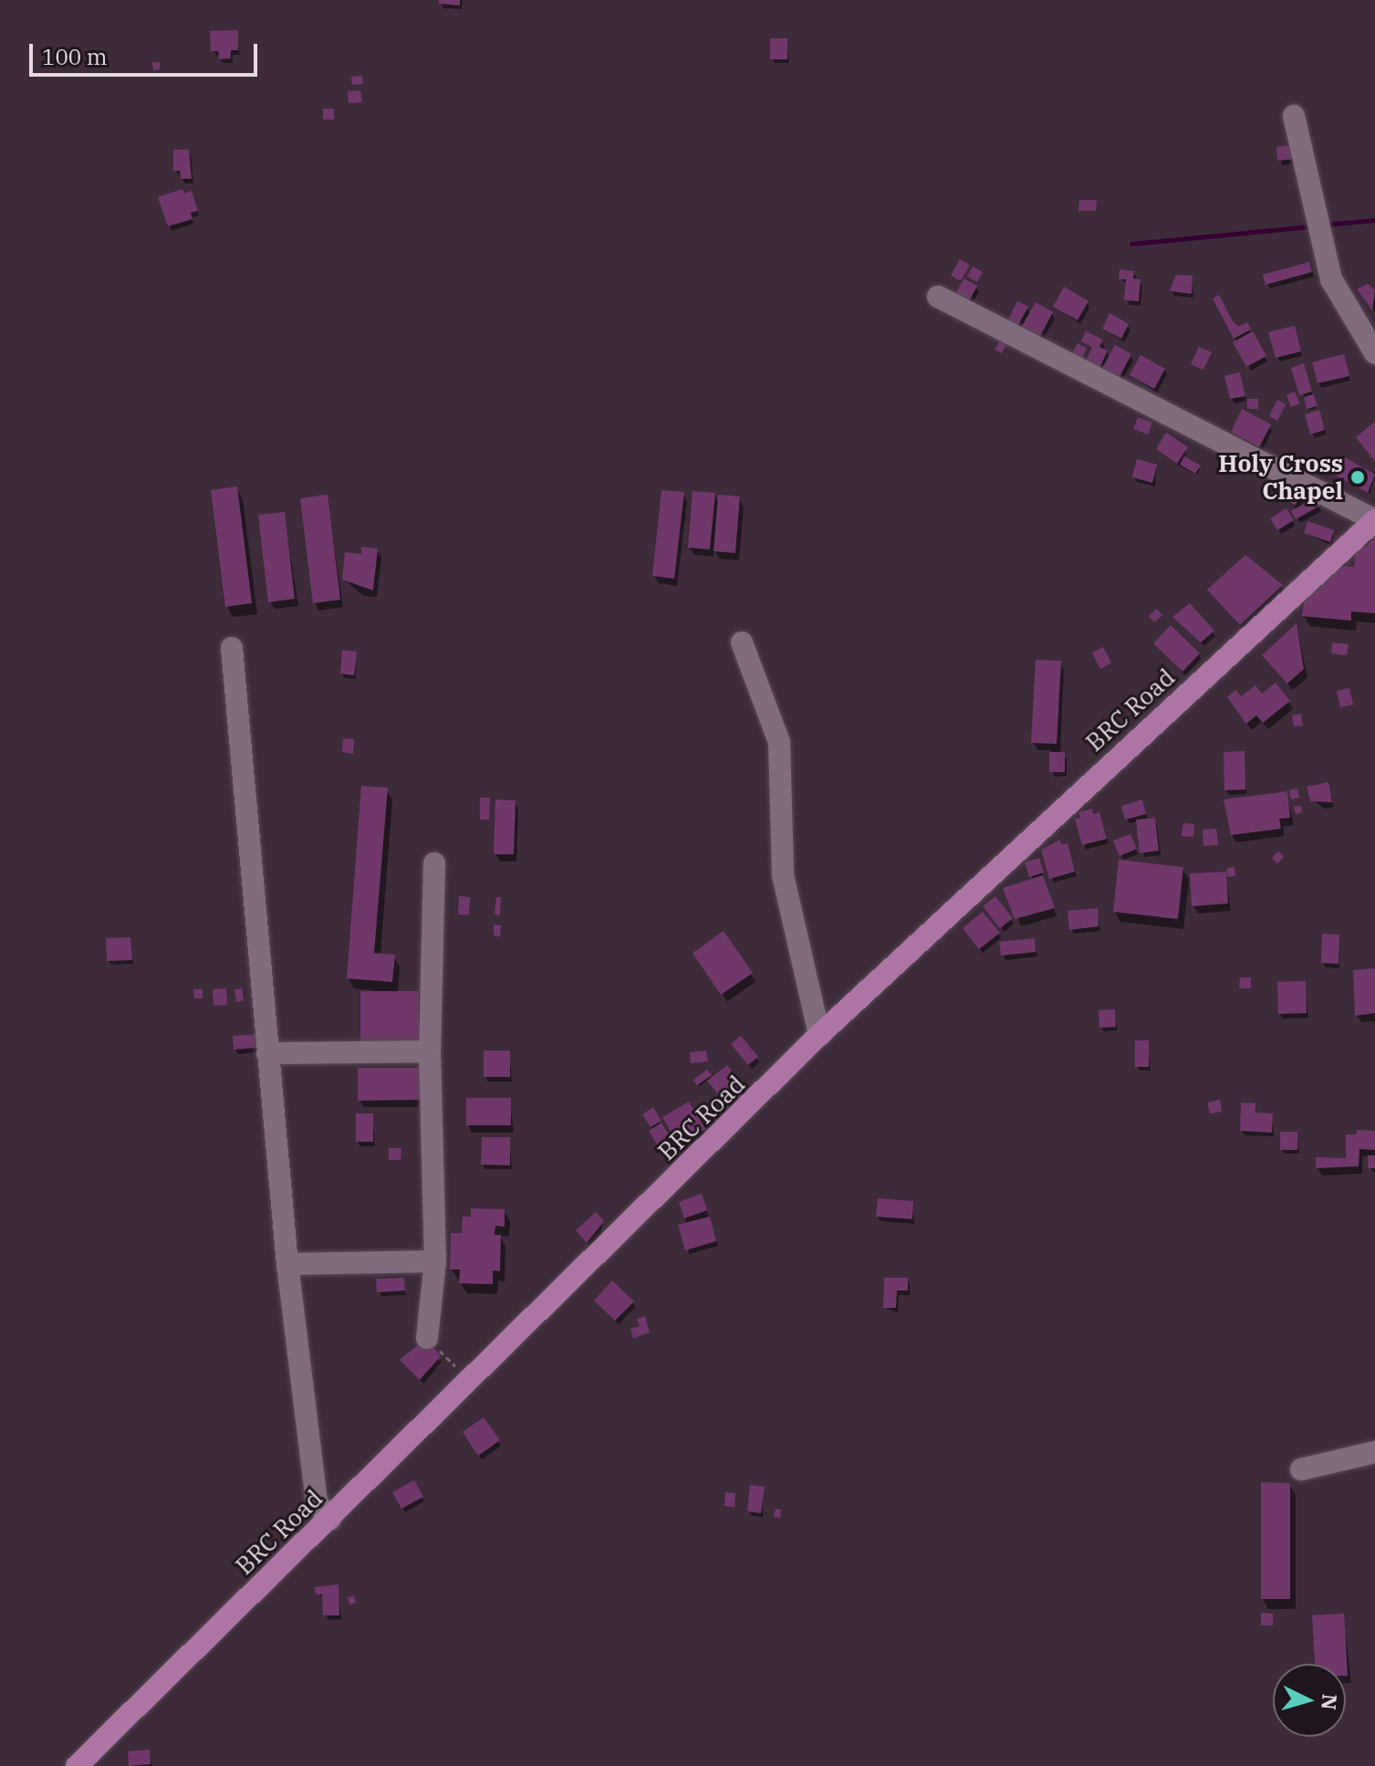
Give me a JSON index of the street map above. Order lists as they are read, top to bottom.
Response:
{
  "streets": {
    "main road": ["BRC Road"]
  },
  "places": ["Holy Cross Chapel"],
  "scale_bar": "100 m",
  "north": "right"
}
